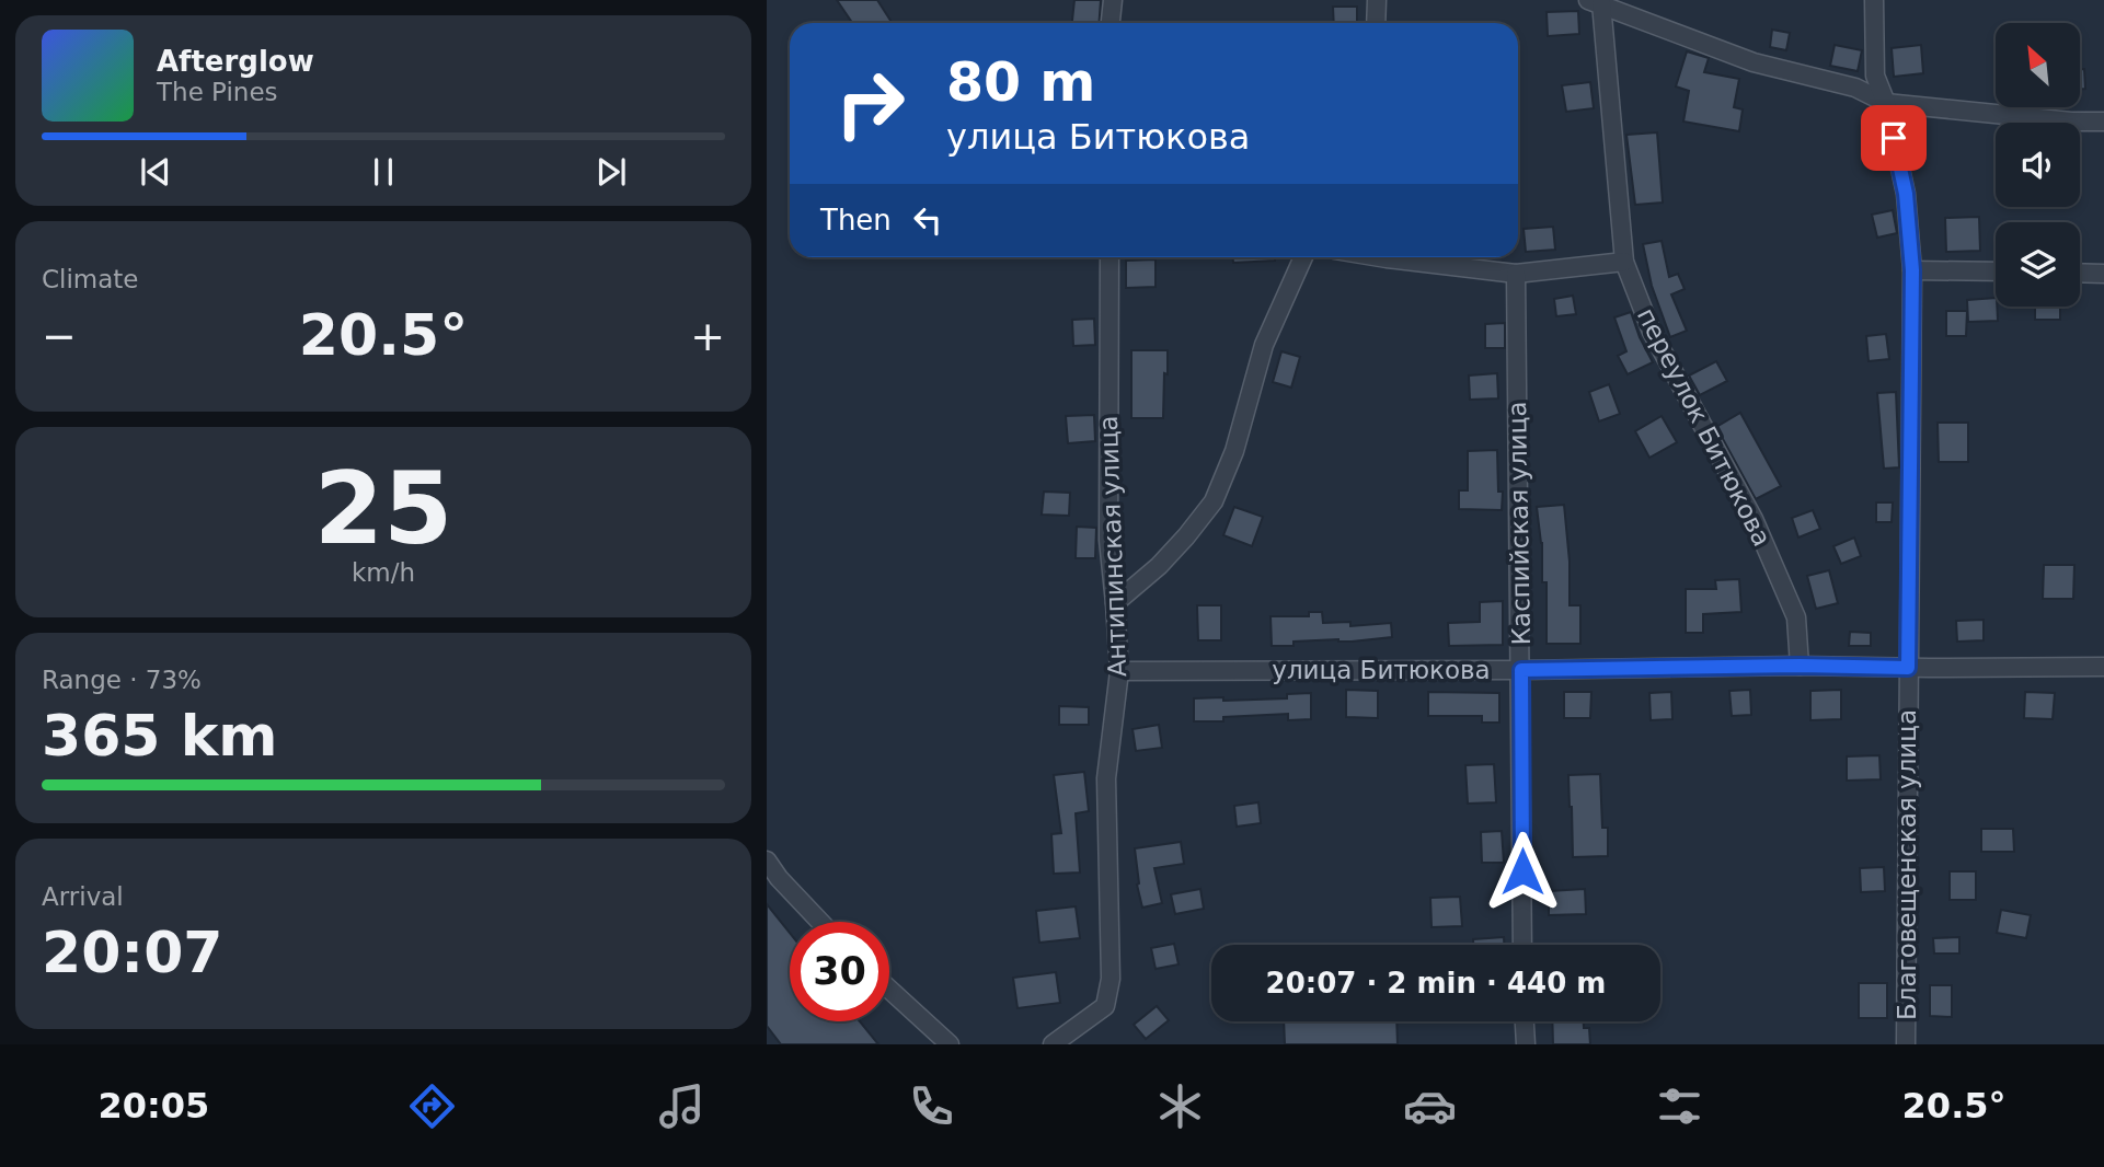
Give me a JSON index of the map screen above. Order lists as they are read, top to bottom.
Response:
{
  "streets": {
    "street": [
      "переулок Битюкова",
      "Каспийская улица",
      "Антипинская улица",
      "улица Битюкова",
      "Благовещенская улица"
    ]
  },
  "crossings": [
    ["переулок Битюкова", "улица Битюкова"],
    ["Каспийская улица", "улица Битюкова"],
    ["Антипинская улица", "улица Битюкова"],
    ["улица Битюкова", "Благовещенская улица"]
  ],
  "north": "top left",
  "page": {
    "turn": ["80 m", "улица Битюкова"],
    "song": ["Afterglow", "The Pines"],
    "then": "Then",
    "tile": [
      "Climate",
      ["25", "km/h"],
      ["Range · 73%", "365 km"],
      ["Arrival", "20:07"]
    ],
    "heat": ["−", "20.5°", "+"],
    "limit": "30",
    "trip": "20:07 · 2 min · 440 m",
    "tabs": ["20:05", "20.5°"]
  }
}
